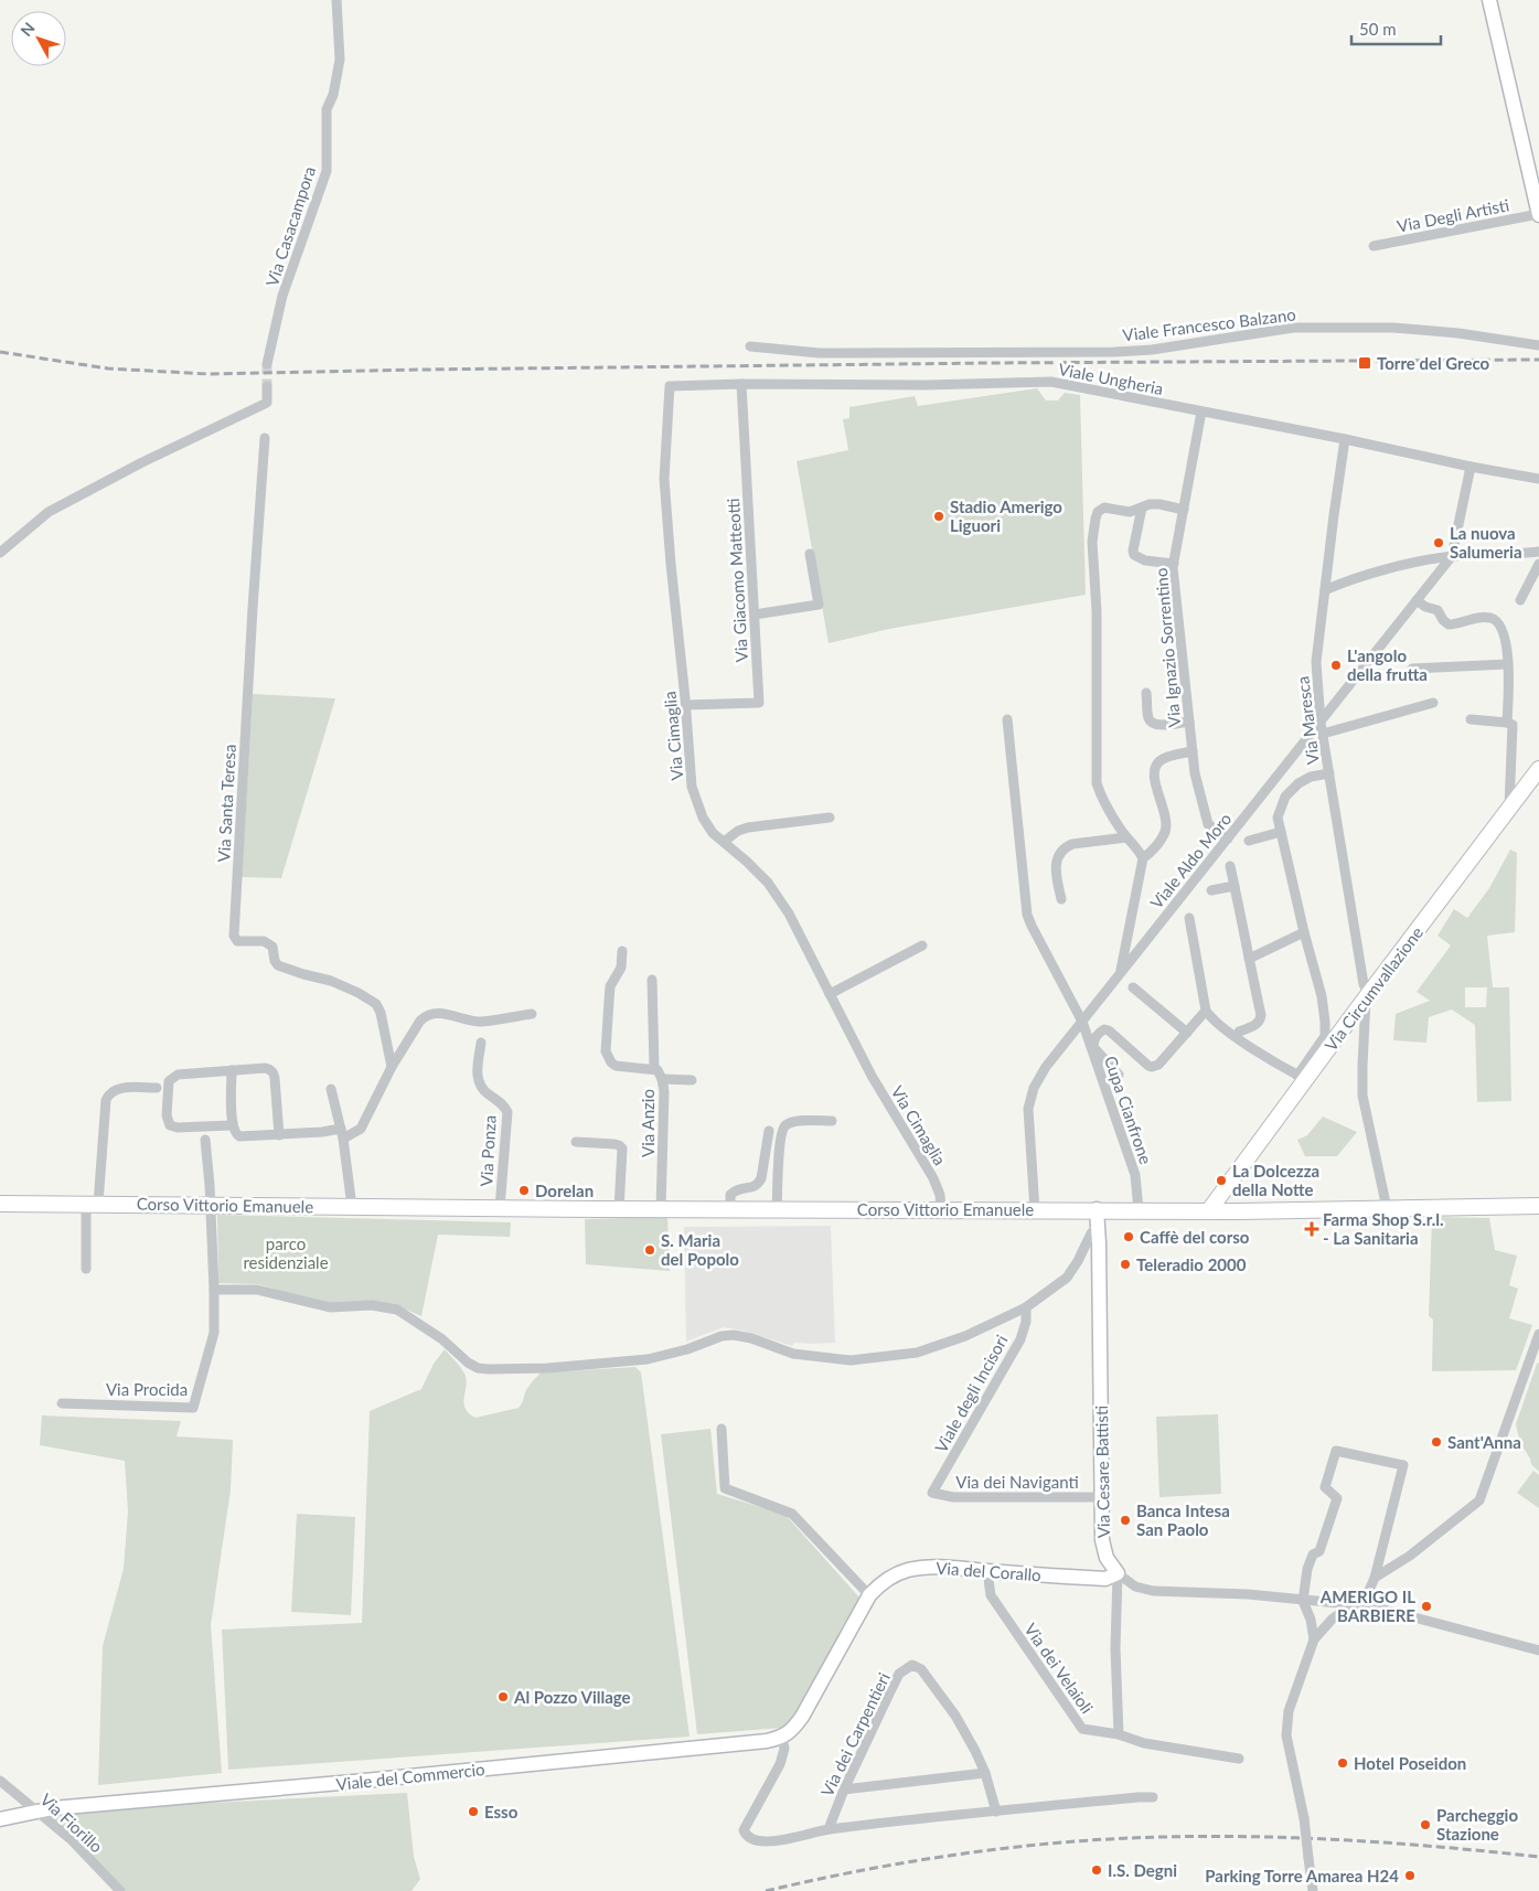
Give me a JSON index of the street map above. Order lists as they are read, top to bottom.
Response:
{
  "streets": {
    "main road": ["Via Circumvallazione", "Corso Vittorio Emanuele"],
    "street": [
      "Via Degli Artisti",
      "Via Casacampora",
      "Viale Francesco Balzano",
      "Viale Ungheria",
      "Via Giacomo Matteotti",
      "Via Ignazio Sorrentino",
      "Via Maresca",
      "Via Cimaglia",
      "Via Santa Teresa",
      "Viale Aldo Moro",
      "Cupa Cianfrone",
      "Via Anzio",
      "Via Ponza",
      "Via Procida",
      "Viale degli Incisori",
      "Via Cesare Battisti",
      "Via dei Naviganti",
      "Via del Corallo",
      "Via dei Velaioli",
      "Via dei Carpentieri",
      "Viale del Commercio",
      "Via Fiorillo"
    ]
  },
  "crossings": [
    ["Viale Ungheria", "Via Giacomo Matteotti"],
    ["Viale Ungheria", "Via Ignazio Sorrentino"],
    ["Viale Ungheria", "Via Maresca"],
    ["Viale Ungheria", "Via Cimaglia"],
    ["Via Giacomo Matteotti", "Via Cimaglia"],
    ["Via Ignazio Sorrentino", "Viale Aldo Moro"],
    ["Via Maresca", "Viale Aldo Moro"],
    ["Via Maresca", "Via Circumvallazione"],
    ["Via Maresca", "Corso Vittorio Emanuele"],
    ["Via Cimaglia", "Corso Vittorio Emanuele"],
    ["Viale Aldo Moro", "Cupa Cianfrone"],
    ["Viale Aldo Moro", "Corso Vittorio Emanuele"],
    ["Via Circumvallazione", "Corso Vittorio Emanuele"],
    ["Cupa Cianfrone", "Corso Vittorio Emanuele"],
    ["Via Anzio", "Corso Vittorio Emanuele"],
    ["Via Ponza", "Corso Vittorio Emanuele"],
    ["Corso Vittorio Emanuele", "Via Procida"],
    ["Corso Vittorio Emanuele", "Via Cesare Battisti"],
    ["Viale degli Incisori", "Via dei Naviganti"],
    ["Via Cesare Battisti", "Via dei Naviganti"],
    ["Via Cesare Battisti", "Via del Corallo"],
    ["Via del Corallo", "Via dei Velaioli"],
    ["Via del Corallo", "Viale del Commercio"],
    ["Viale del Commercio", "Via Fiorillo"]
  ],
  "parks": ["parco residenziale"],
  "places": {
    "transit": ["Torre del Greco"],
    "other": [
      "Stadio Amerigo Liguori",
      "La nuova Salumeria",
      "L'angolo della frutta",
      "La Dolcezza della Notte",
      "Dorelan",
      "Caffè del corso",
      "S. Maria del Popolo",
      "Teleradio 2000",
      "Sant'Anna",
      "Banca Intesa San Paolo",
      "AMERIGO IL BARBIERE",
      "Al Pozzo Village",
      "Hotel Poseidon",
      "Esso",
      "Parcheggio Stazione",
      "I.S. Degni",
      "Parking Torre Amarea H24"
    ],
    "health": ["Farma Shop S.r.l. - La Sanitaria"]
  },
  "scale_bar": "50 m",
  "north": "top left"
}
